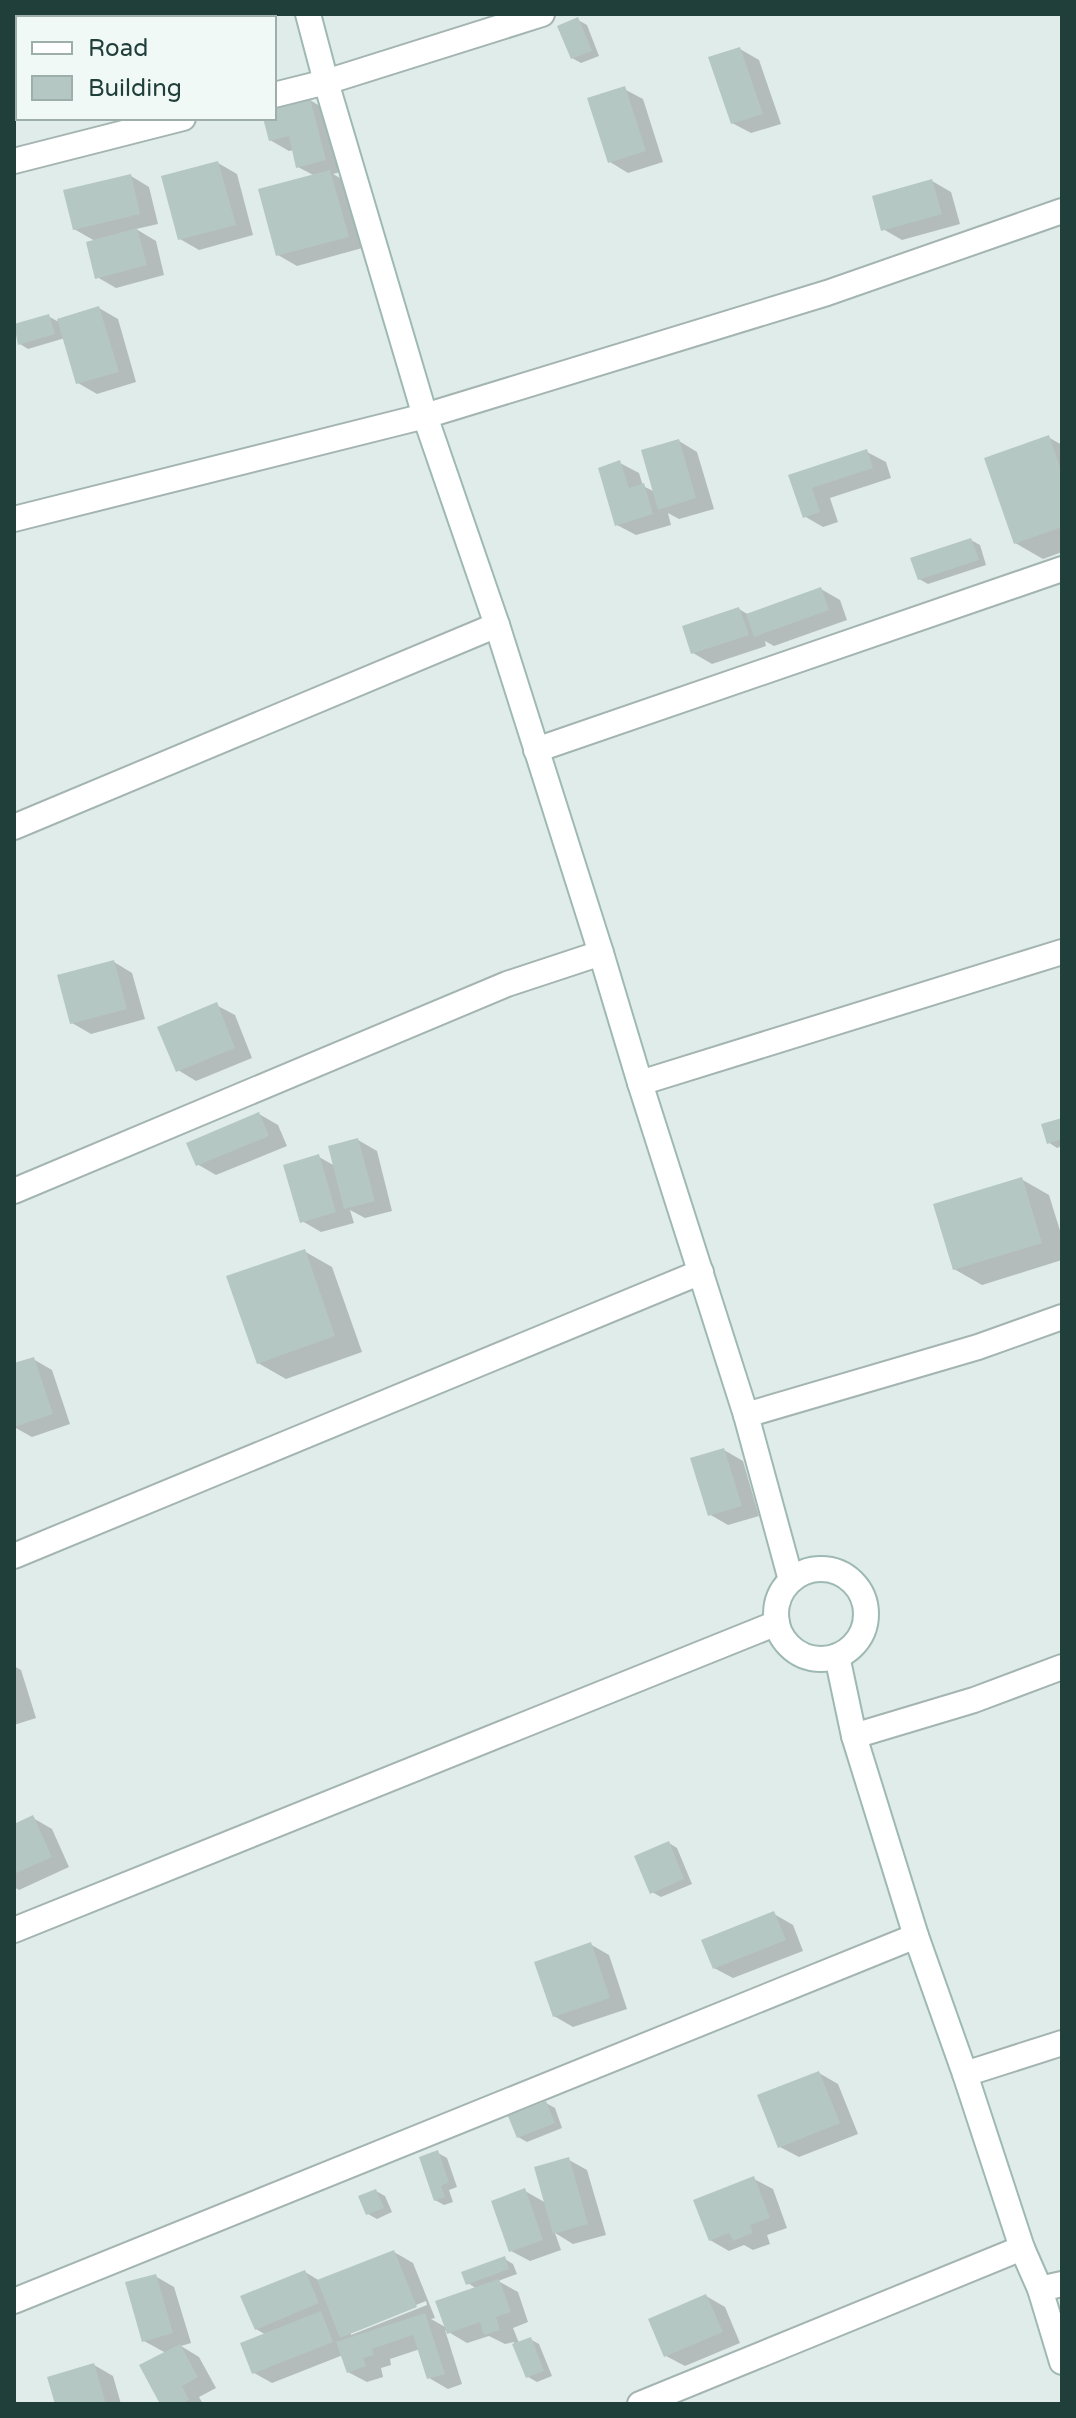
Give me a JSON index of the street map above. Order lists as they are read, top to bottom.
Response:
{
  "legend": ["Road", "Building"]
}
